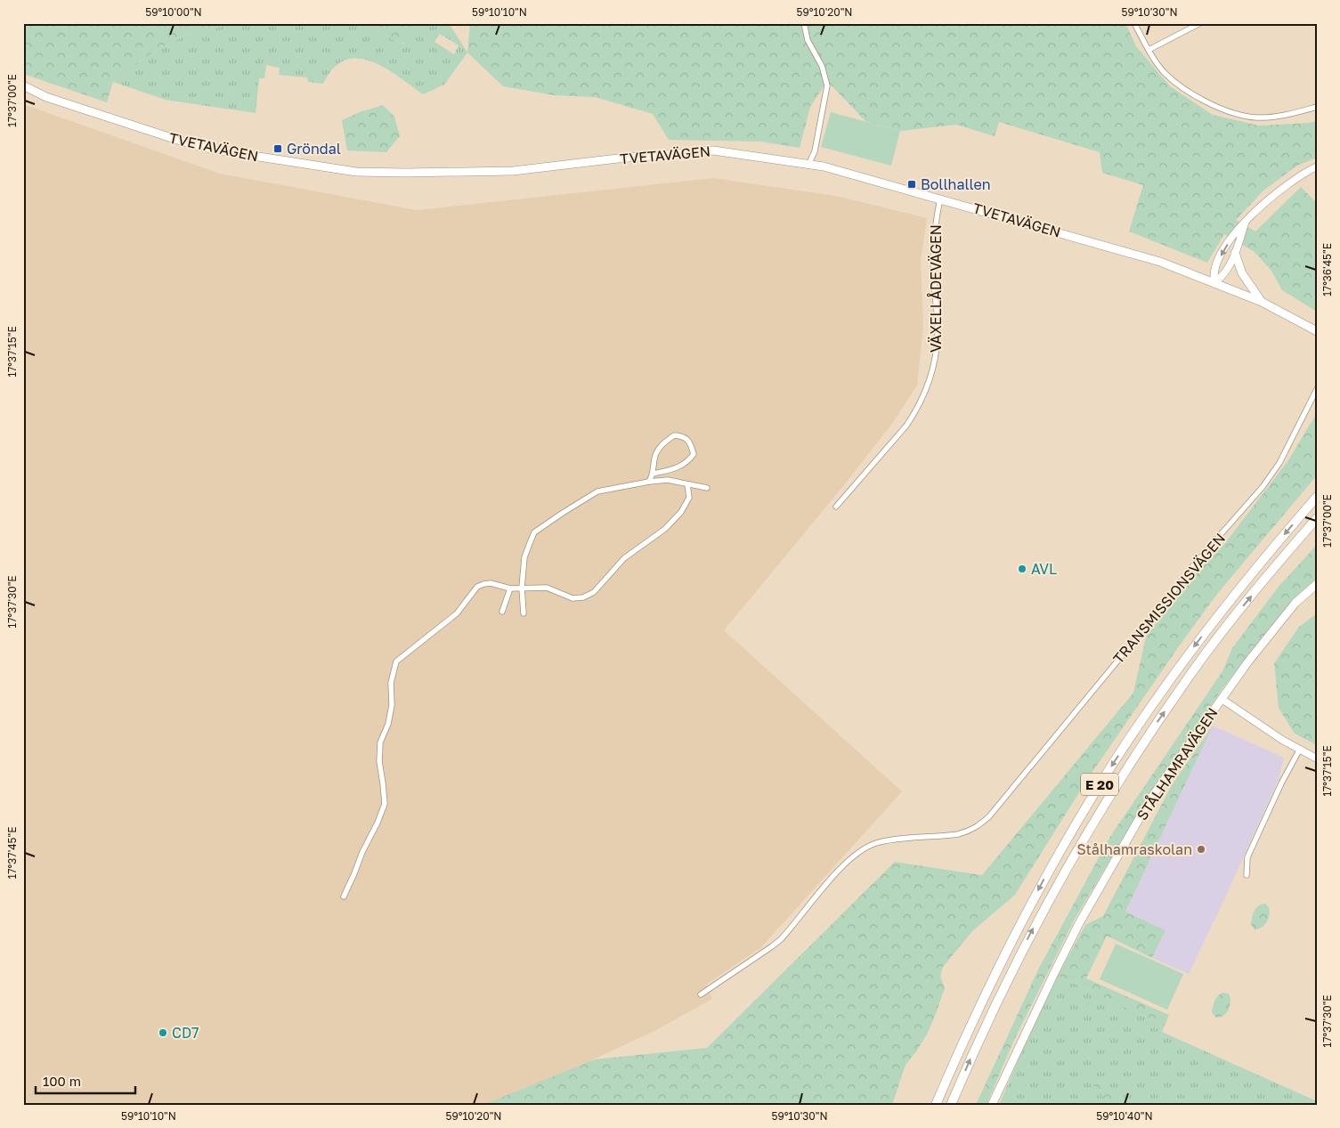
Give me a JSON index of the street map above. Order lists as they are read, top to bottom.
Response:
{
  "streets": {
    "highway": ["E 20"],
    "main road": ["TVETAVÄGEN", "STÅLHAMRAVÄGEN"],
    "street": ["VÄXELLÅDEVÄGEN", "TRANSMISSIONSVÄGEN"]
  },
  "crossings": [
    ["TVETAVÄGEN", "VÄXELLÅDEVÄGEN"]
  ],
  "places": {
    "transit": ["Gröndal", "Bollhallen"],
    "other": ["AVL", "Stålhamraskolan", "CD7"]
  },
  "scale_bar": "100 m",
  "coordinates": [
    "59°10'00\"N",
    "59°10'10\"N",
    "59°10'20\"N",
    "59°10'30\"N",
    "17°37'00\"E",
    "17°36'45\"E",
    "17°37'15\"E",
    "17°37'30\"E",
    "17°37'45\"E",
    "59°10'40\"N"
  ]
}
